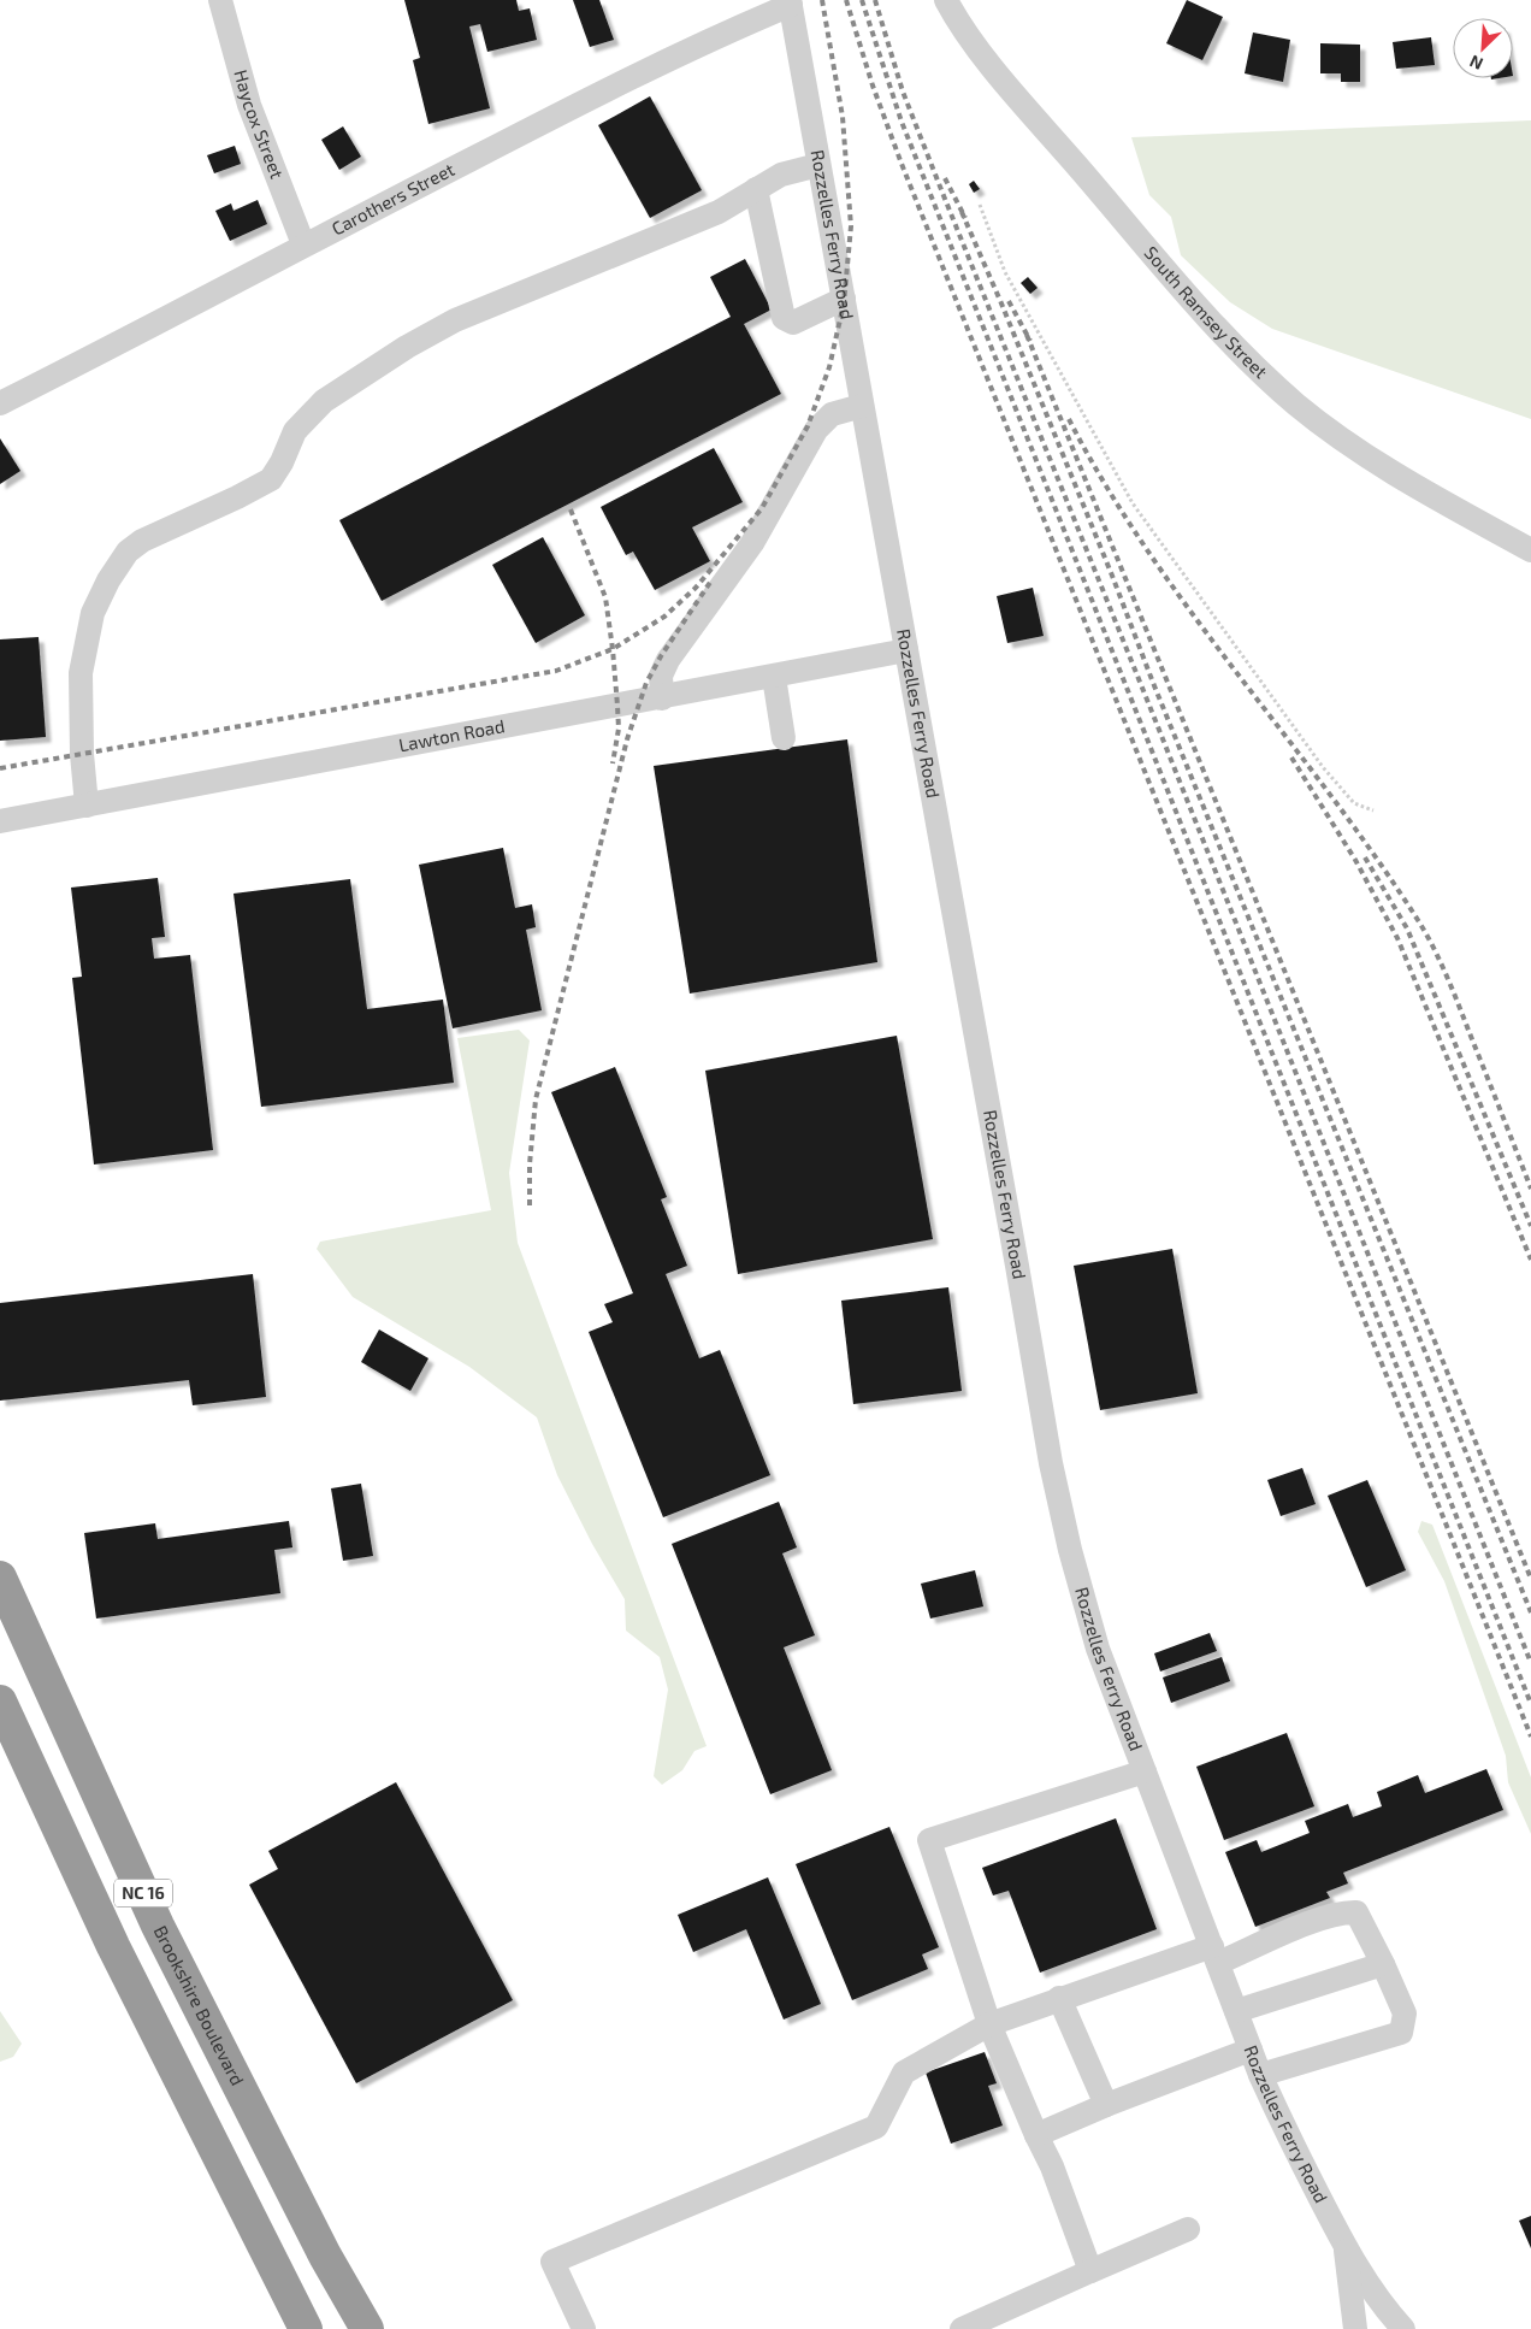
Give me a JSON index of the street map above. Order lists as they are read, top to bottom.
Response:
{
  "streets": {
    "highway": ["NC 16", "Brookshire Boulevard"],
    "street": [
      "Haycox Street",
      "Carothers Street",
      "Rozzelles Ferry Road",
      "South Ramsey Street",
      "Lawton Road"
    ]
  },
  "crossings": [
    ["Haycox Street", "Carothers Street"],
    ["Carothers Street", "Rozzelles Ferry Road"],
    ["Rozzelles Ferry Road", "Lawton Road"]
  ],
  "north": "bottom left"
}
